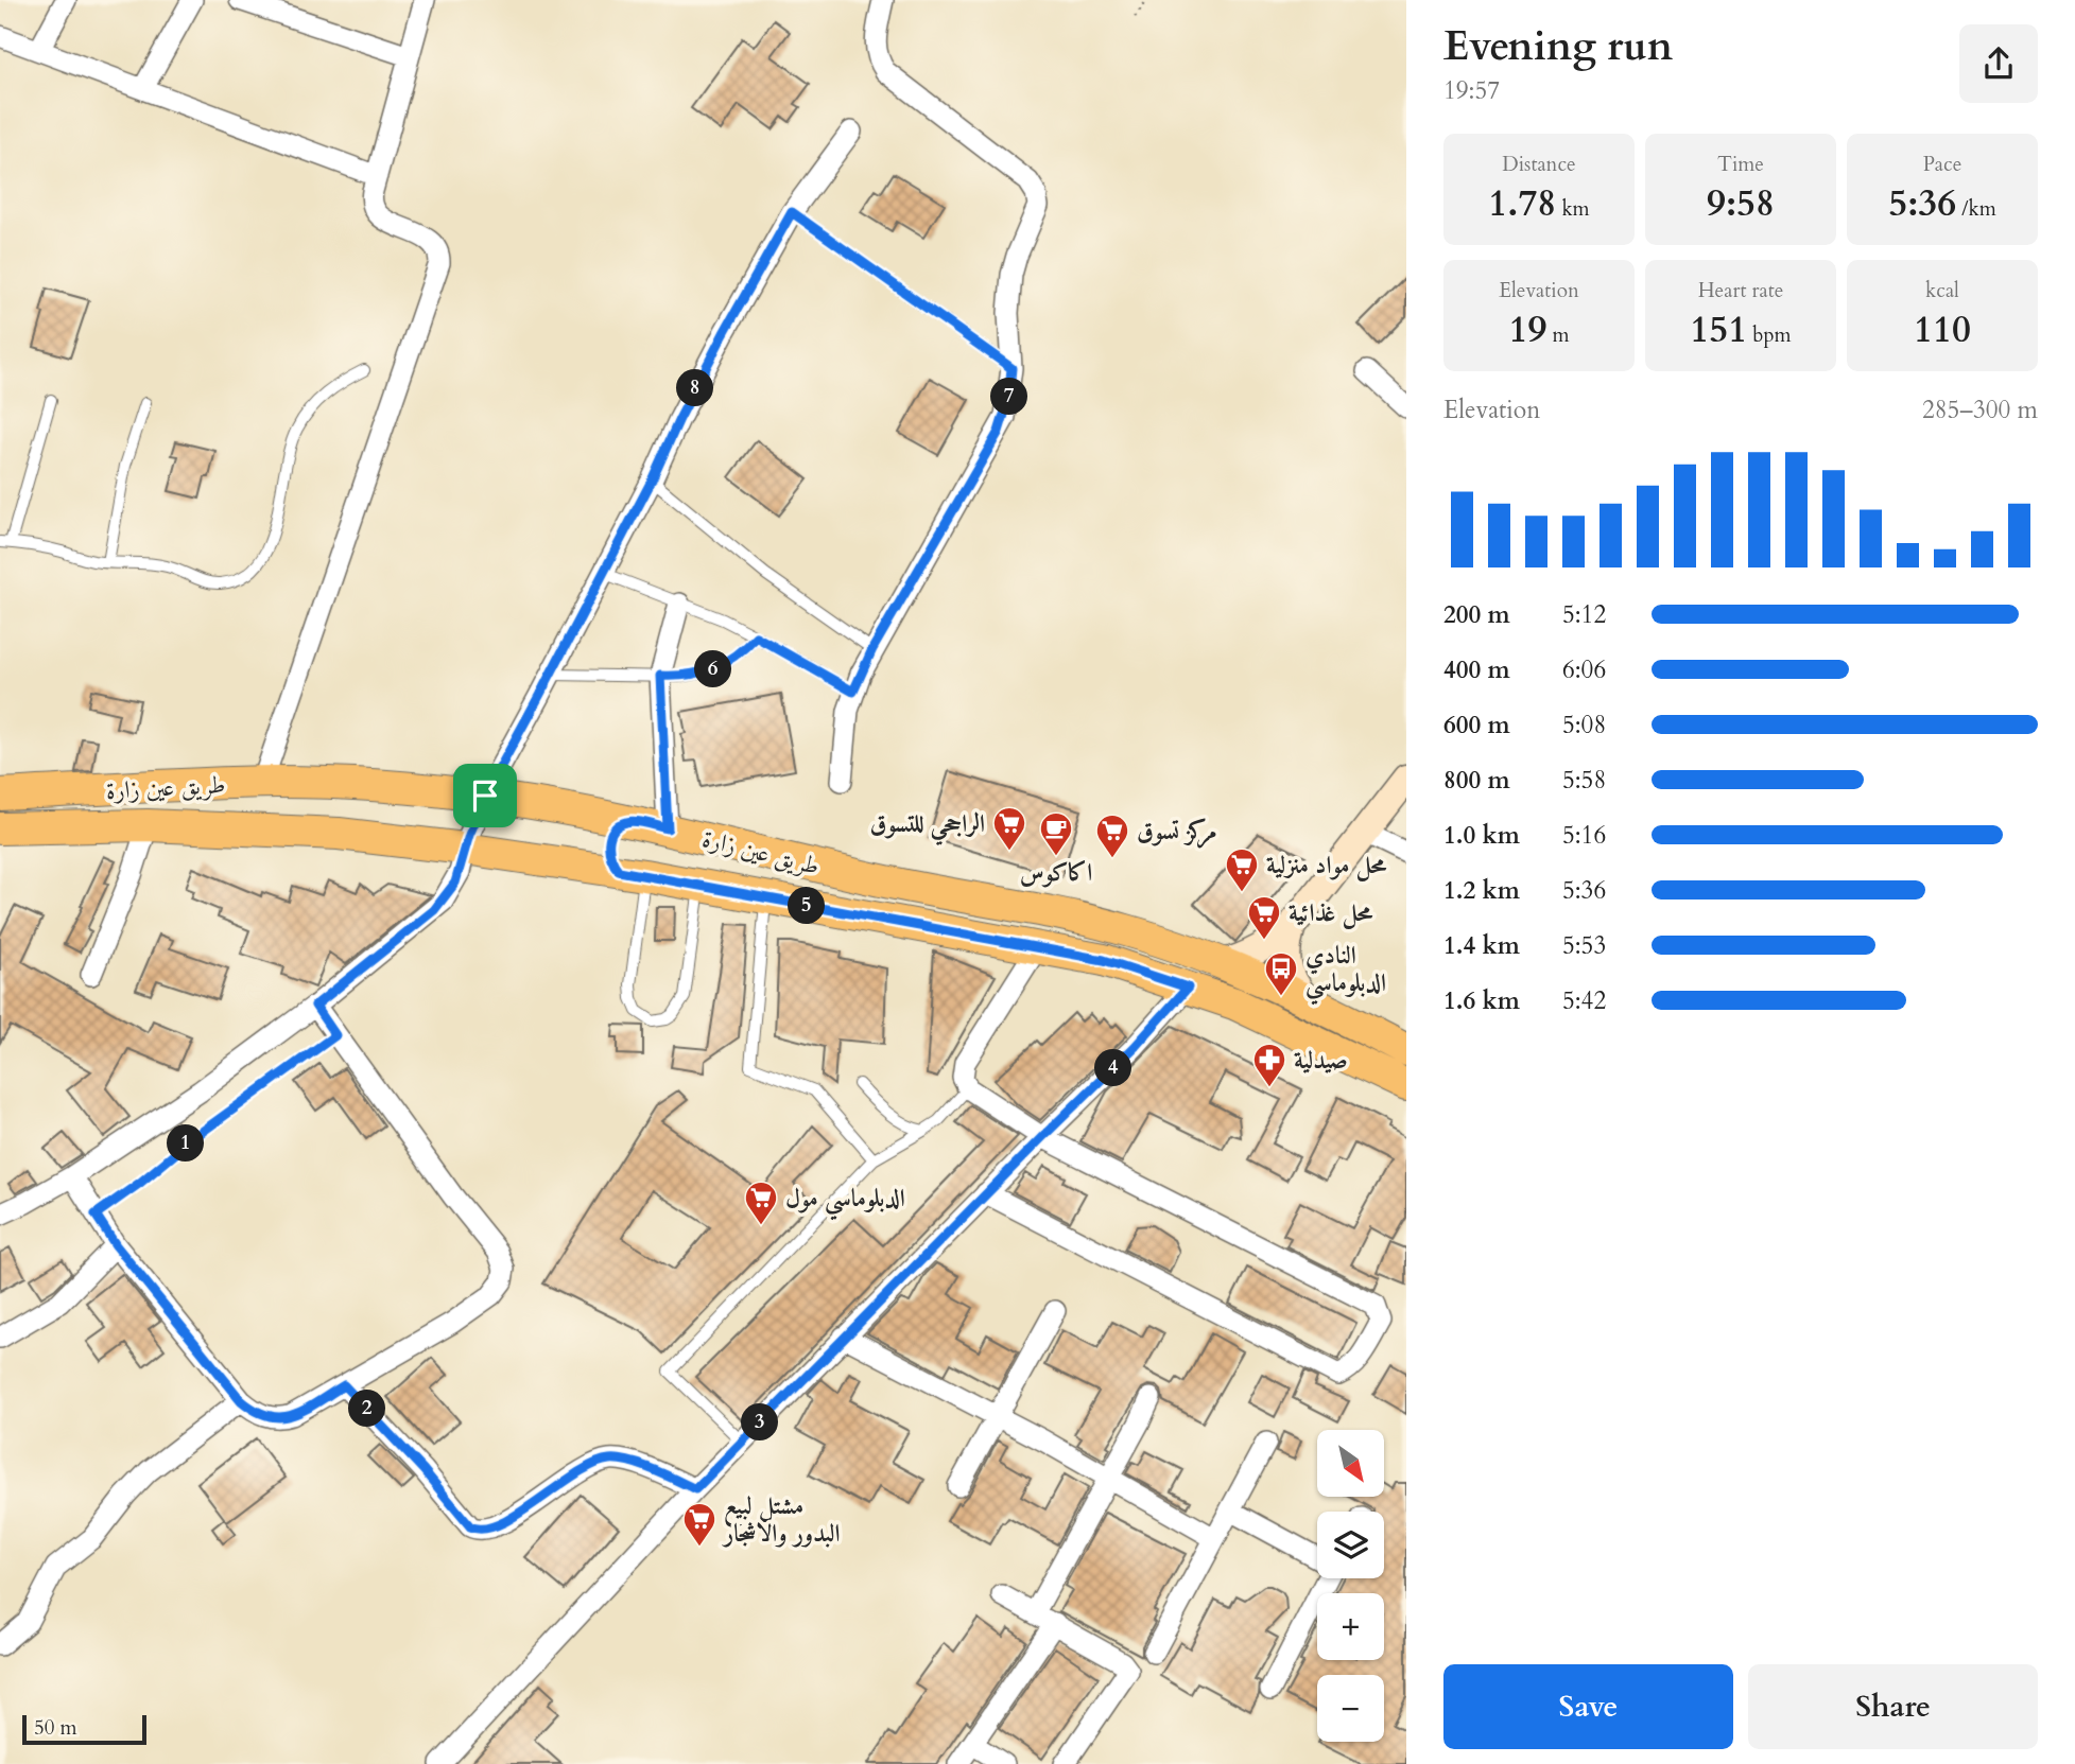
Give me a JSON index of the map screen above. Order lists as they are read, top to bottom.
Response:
{
  "streets": {
    "main road": ["طريق عين زارة"]
  },
  "places": {
    "supermarket": [
      "الراجحي للتسوق",
      "مركز تسوق",
      "محل مواد منزلية",
      "محل غذائية",
      "الدبلوماسي مول",
      "مشتل لبيع البدور والاشجار"
    ],
    "cafe": ["اكاكوس"],
    "bus stop": ["النادي الدبلوماسي"],
    "pharmacy": ["صيدلية"]
  },
  "scale_bar": "50 m",
  "north": "bottom right",
  "page": {
    "heading": ["Evening run", "19:57"],
    "stats": [
      ["Distance", "1.78 km"],
      ["Time", "9:58"],
      ["Pace", "5:36 /km"],
      ["Elevation", "19 m"],
      ["Heart rate", "151 bpm"],
      ["kcal", "110"]
    ],
    "pins": [
      "8",
      "7",
      "6",
      "5",
      "4",
      "1",
      "2",
      "3"
    ],
    "chart": ["Elevation", "285–300 m"],
    "list": [
      {
        "name": "200 m",
        "note": "5:12"
      },
      {
        "name": "400 m",
        "note": "6:06"
      },
      {
        "name": "600 m",
        "note": "5:08"
      },
      {
        "name": "800 m",
        "note": "5:58"
      },
      {
        "name": "1.0 km",
        "note": "5:16"
      },
      {
        "name": "1.2 km",
        "note": "5:36"
      },
      {
        "name": "1.4 km",
        "note": "5:53"
      },
      {
        "name": "1.6 km",
        "note": "5:42"
      }
    ],
    "map_buttons": ["+", "−"],
    "buttons": ["Save", "Share"],
    "scale": "50 m"
  }
}
